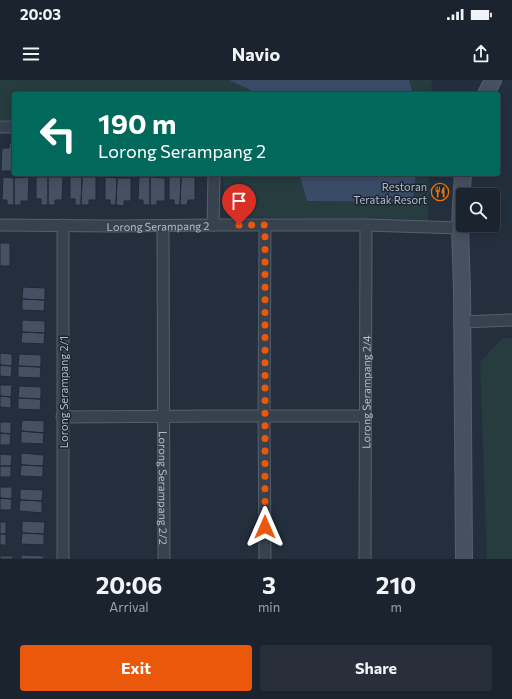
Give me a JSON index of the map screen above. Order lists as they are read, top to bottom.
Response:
{
  "streets": {
    "street": [
      "Lorong Serampang 2",
      "Lorong Serampang 2/1",
      "Lorong Serampang 2/4",
      "Lorong Serampang 2/2"
    ]
  },
  "crossings": [
    ["Lorong Serampang 2", "Lorong Serampang 2/1"],
    ["Lorong Serampang 2", "Lorong Serampang 2/4"],
    ["Lorong Serampang 2", "Lorong Serampang 2/2"]
  ],
  "places": {
    "restaurant": ["Restoran Teratak Resort"]
  },
  "page": {
    "status": "20:03",
    "header": "Navio",
    "turn": ["190 m", "Lorong Serampang 2"],
    "eta": [
      "20:06",
      "Arrival",
      "3",
      "min",
      "210",
      "m"
    ],
    "buttons": ["Exit", "Share"]
  }
}
